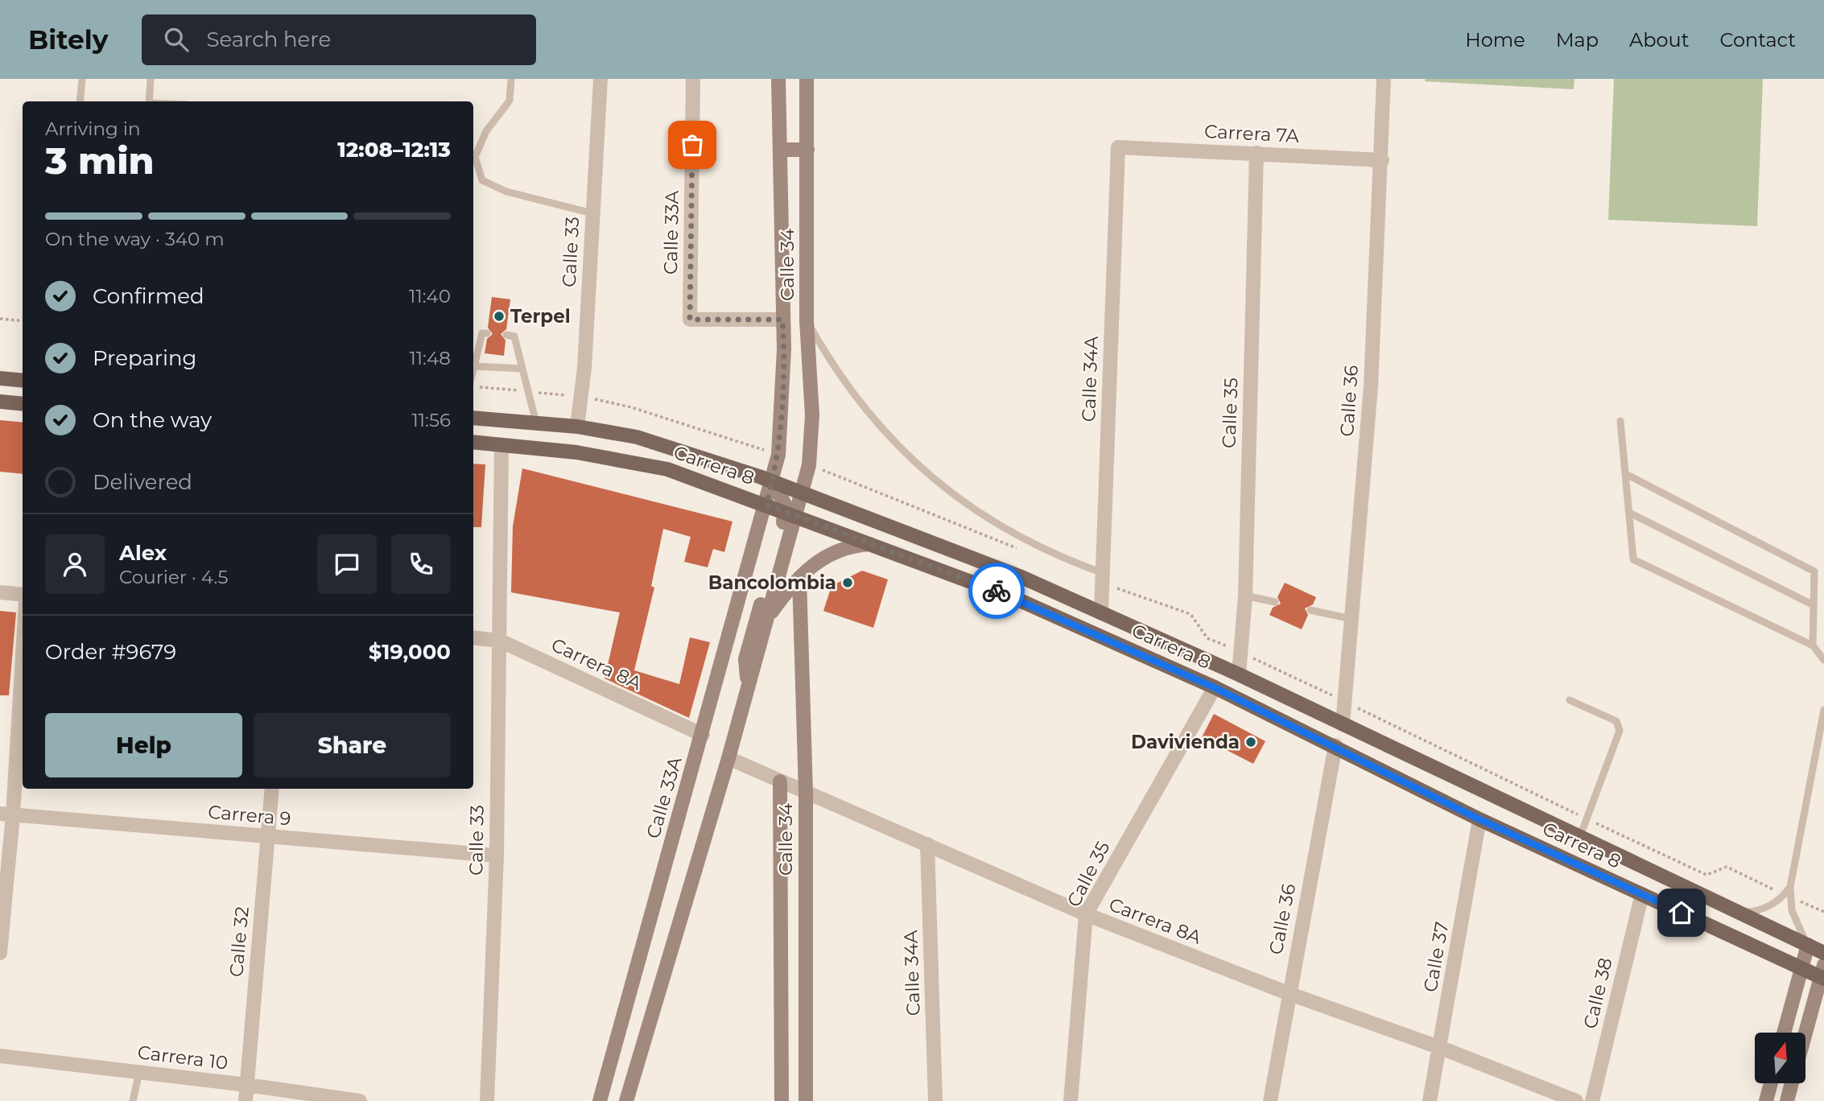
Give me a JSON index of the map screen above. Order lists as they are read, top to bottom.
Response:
{
  "streets": {
    "main road": ["Calle 33A", "Calle 34", "Carrera 8"],
    "street": [
      "Carrera 7A",
      "Calle 33",
      "Calle 34A",
      "Calle 36",
      "Calle 35",
      "Carrera 8A",
      "Carrera 9",
      "Calle 32",
      "Calle 37",
      "Calle 38",
      "Carrera 10"
    ]
  },
  "crossings": [
    ["Carrera 7A", "Calle 34A"],
    ["Carrera 7A", "Calle 36"],
    ["Carrera 7A", "Calle 35"],
    ["Calle 33A", "Calle 34"],
    ["Calle 33A", "Carrera 8"],
    ["Calle 33A", "Carrera 8A"],
    ["Calle 33", "Carrera 8"],
    ["Calle 33", "Carrera 8A"],
    ["Calle 33", "Carrera 9"],
    ["Calle 34", "Carrera 8"],
    ["Calle 34", "Carrera 8A"],
    ["Calle 34A", "Carrera 8"],
    ["Calle 34A", "Carrera 8A"],
    ["Calle 36", "Carrera 8"],
    ["Calle 36", "Carrera 8A"],
    ["Calle 35", "Carrera 8"],
    ["Calle 35", "Carrera 8A"],
    ["Carrera 8", "Calle 37"],
    ["Carrera 8", "Calle 38"],
    ["Carrera 8A", "Calle 37"],
    ["Carrera 9", "Calle 32"],
    ["Calle 32", "Carrera 10"]
  ],
  "places": ["Terpel", "Bancolombia", "Davivienda"],
  "north": "top",
  "page": {
    "header": "Bitely",
    "search": "Search here",
    "nav": [
      "Home",
      "Map",
      "About",
      "Contact"
    ],
    "heading": ["3 min", "Arriving in", "12:08–12:13"],
    "panel": [
      "Alex",
      "Courier · 4.5",
      "Order #9679",
      "$19,000"
    ],
    "bar": "On the way · 340 m",
    "list": [
      ["Confirmed", "11:40"],
      ["Preparing", "11:48"],
      ["On the way", "11:56"],
      "Delivered"
    ],
    "buttons": ["Help", "Share"]
  }
}
